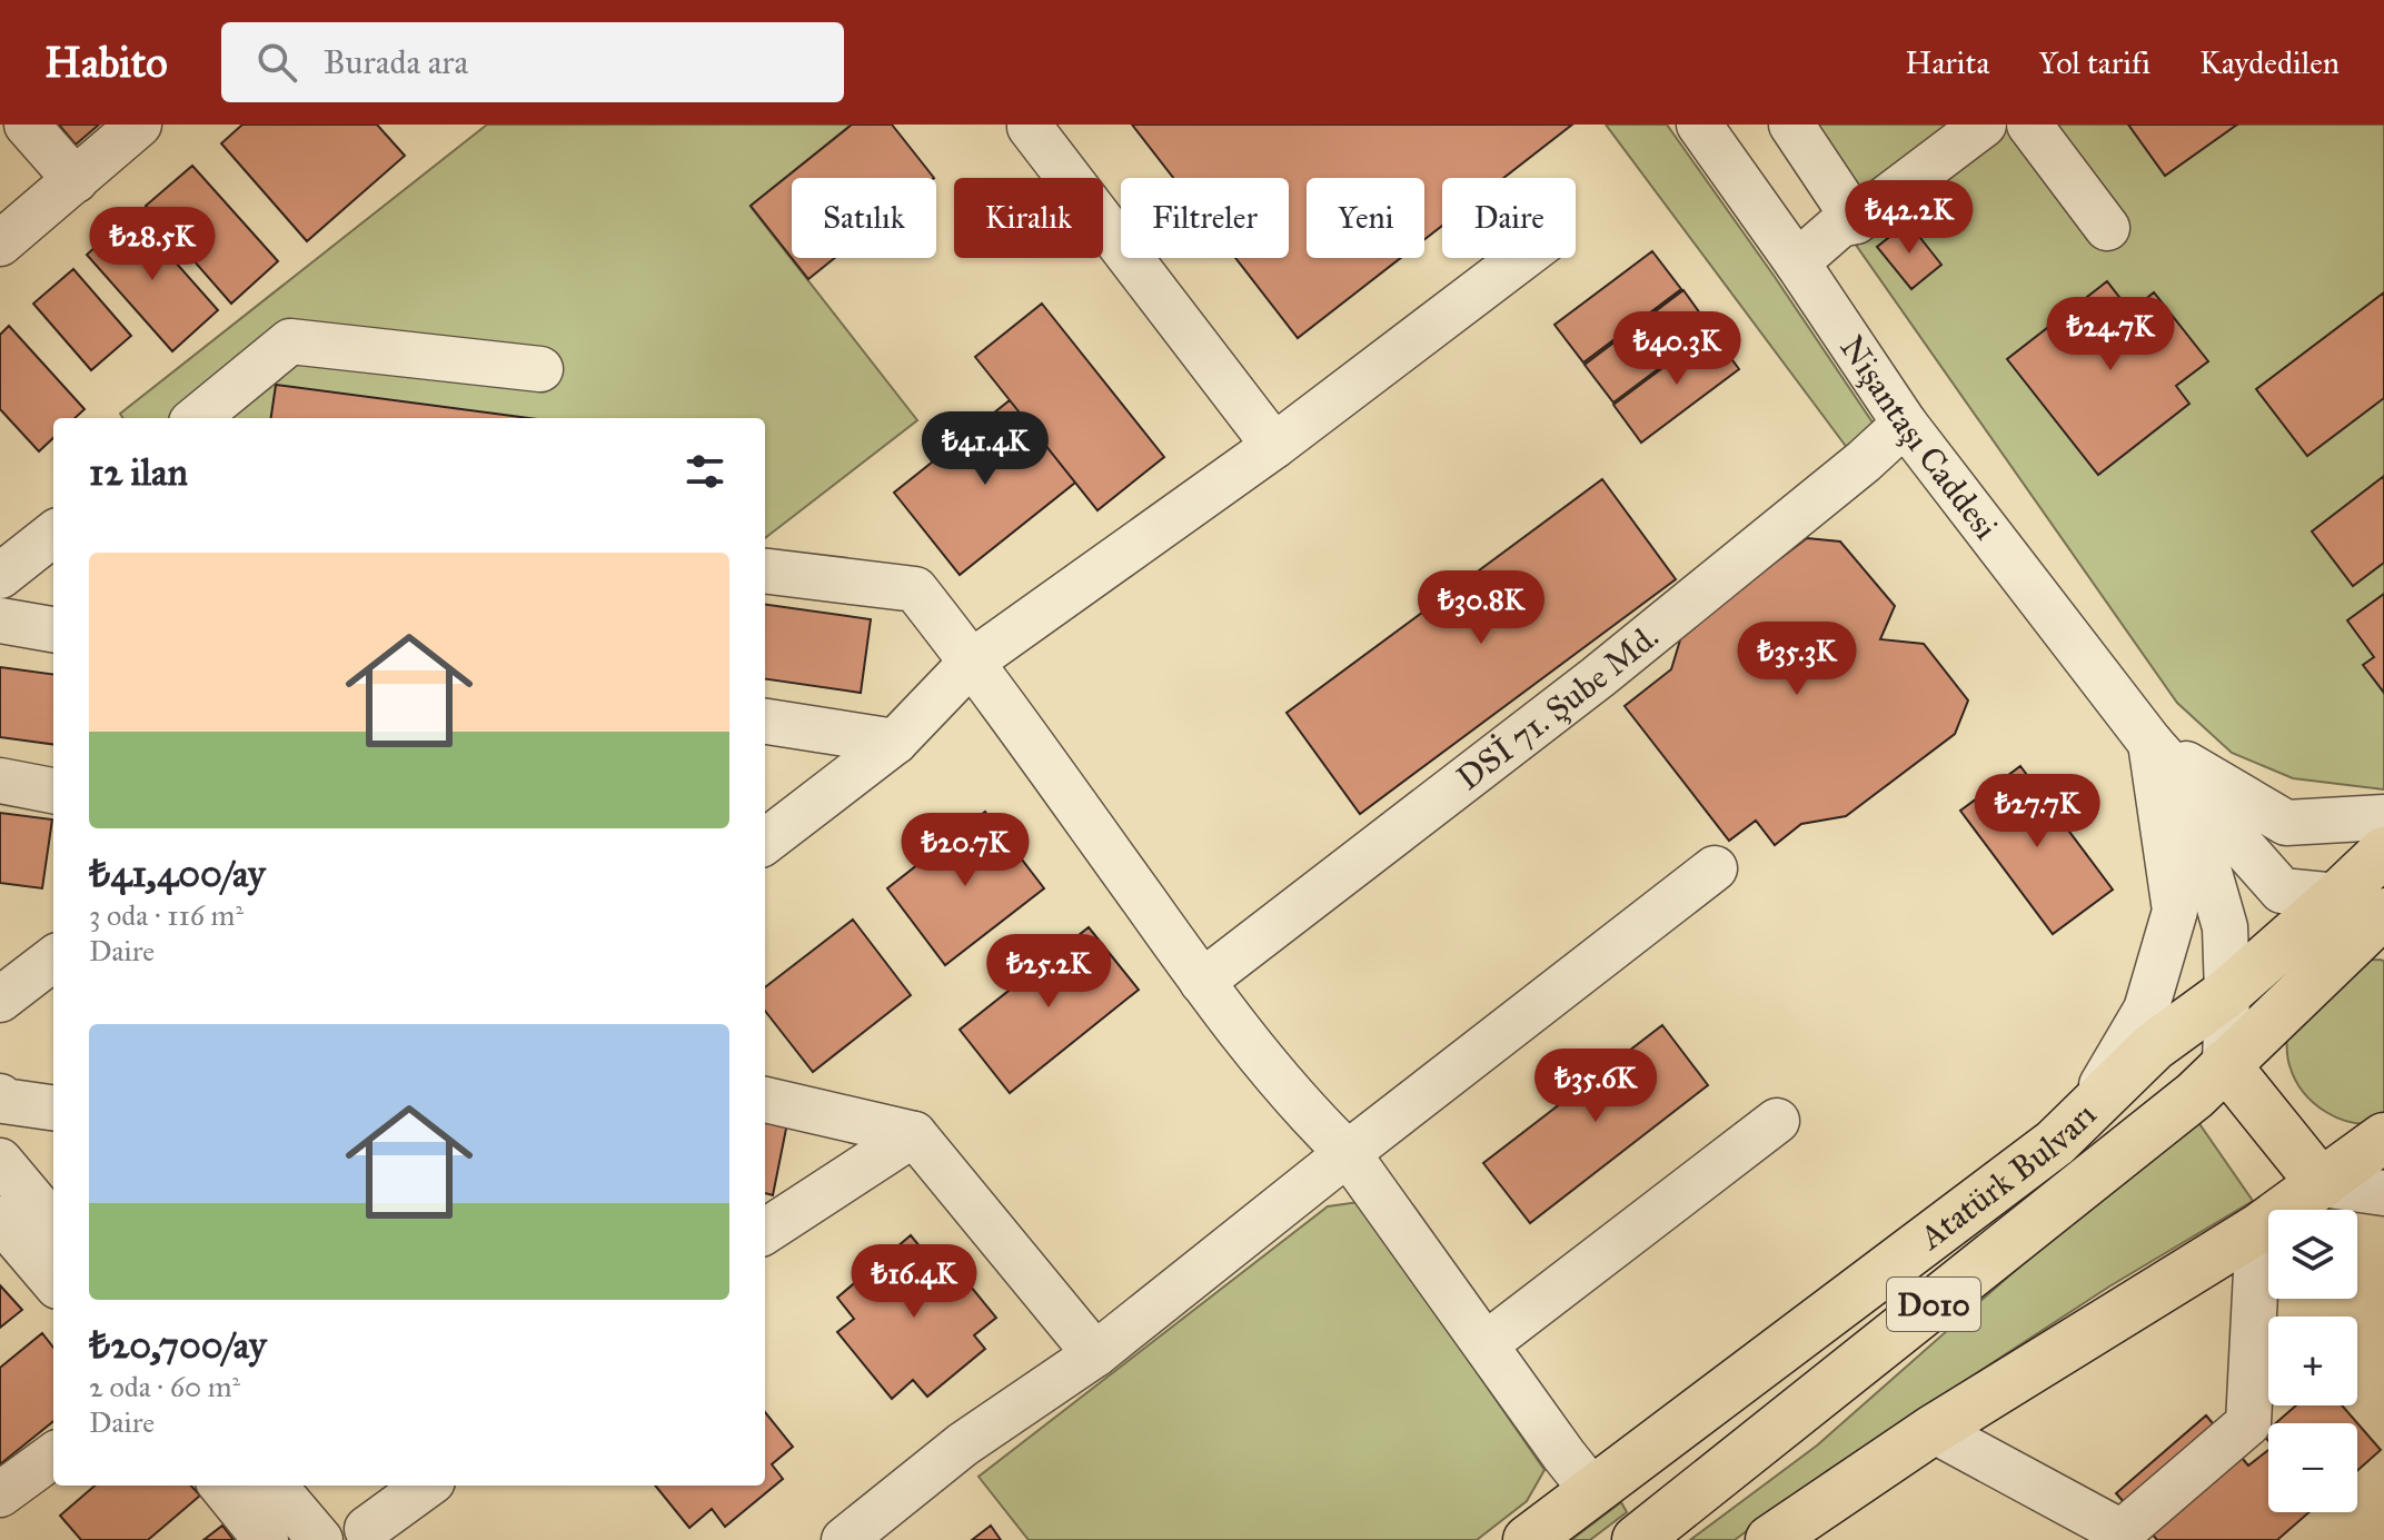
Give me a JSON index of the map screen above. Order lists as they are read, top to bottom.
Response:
{
  "streets": {
    "main road": ["Atatürk Bulvarı", "D010"],
    "street": ["Nişantaşı Caddesi", "DSİ 71. Şube Md."]
  },
  "crossings": [
    ["Nişantaşı Caddesi", "DSİ 71. Şube Md."]
  ],
  "page": {
    "header": "Habito",
    "search": "Burada ara",
    "nav": ["Harita", "Yol tarifi", "Kaydedilen"],
    "chip": [
      "Satılık",
      "Kiralık",
      "Filtreler",
      "Yeni",
      "Daire"
    ],
    "price": [
      "₺42.2K",
      "₺28.5K",
      "₺24.7K",
      "₺40.3K",
      "₺41.4K",
      "₺30.8K",
      "₺35.3K",
      "₺27.7K",
      "₺20.7K",
      "₺25.2K",
      "₺35.6K",
      "₺16.4K"
    ],
    "heading": "12 ilan",
    "list": [
      {
        "name": "₺41,400/ay",
        "note": "3 oda · 116 m² · Daire"
      },
      {
        "name": "₺20,700/ay",
        "note": "2 oda · 60 m² · Daire"
      }
    ],
    "map_buttons": ["+", "−"]
  }
}
